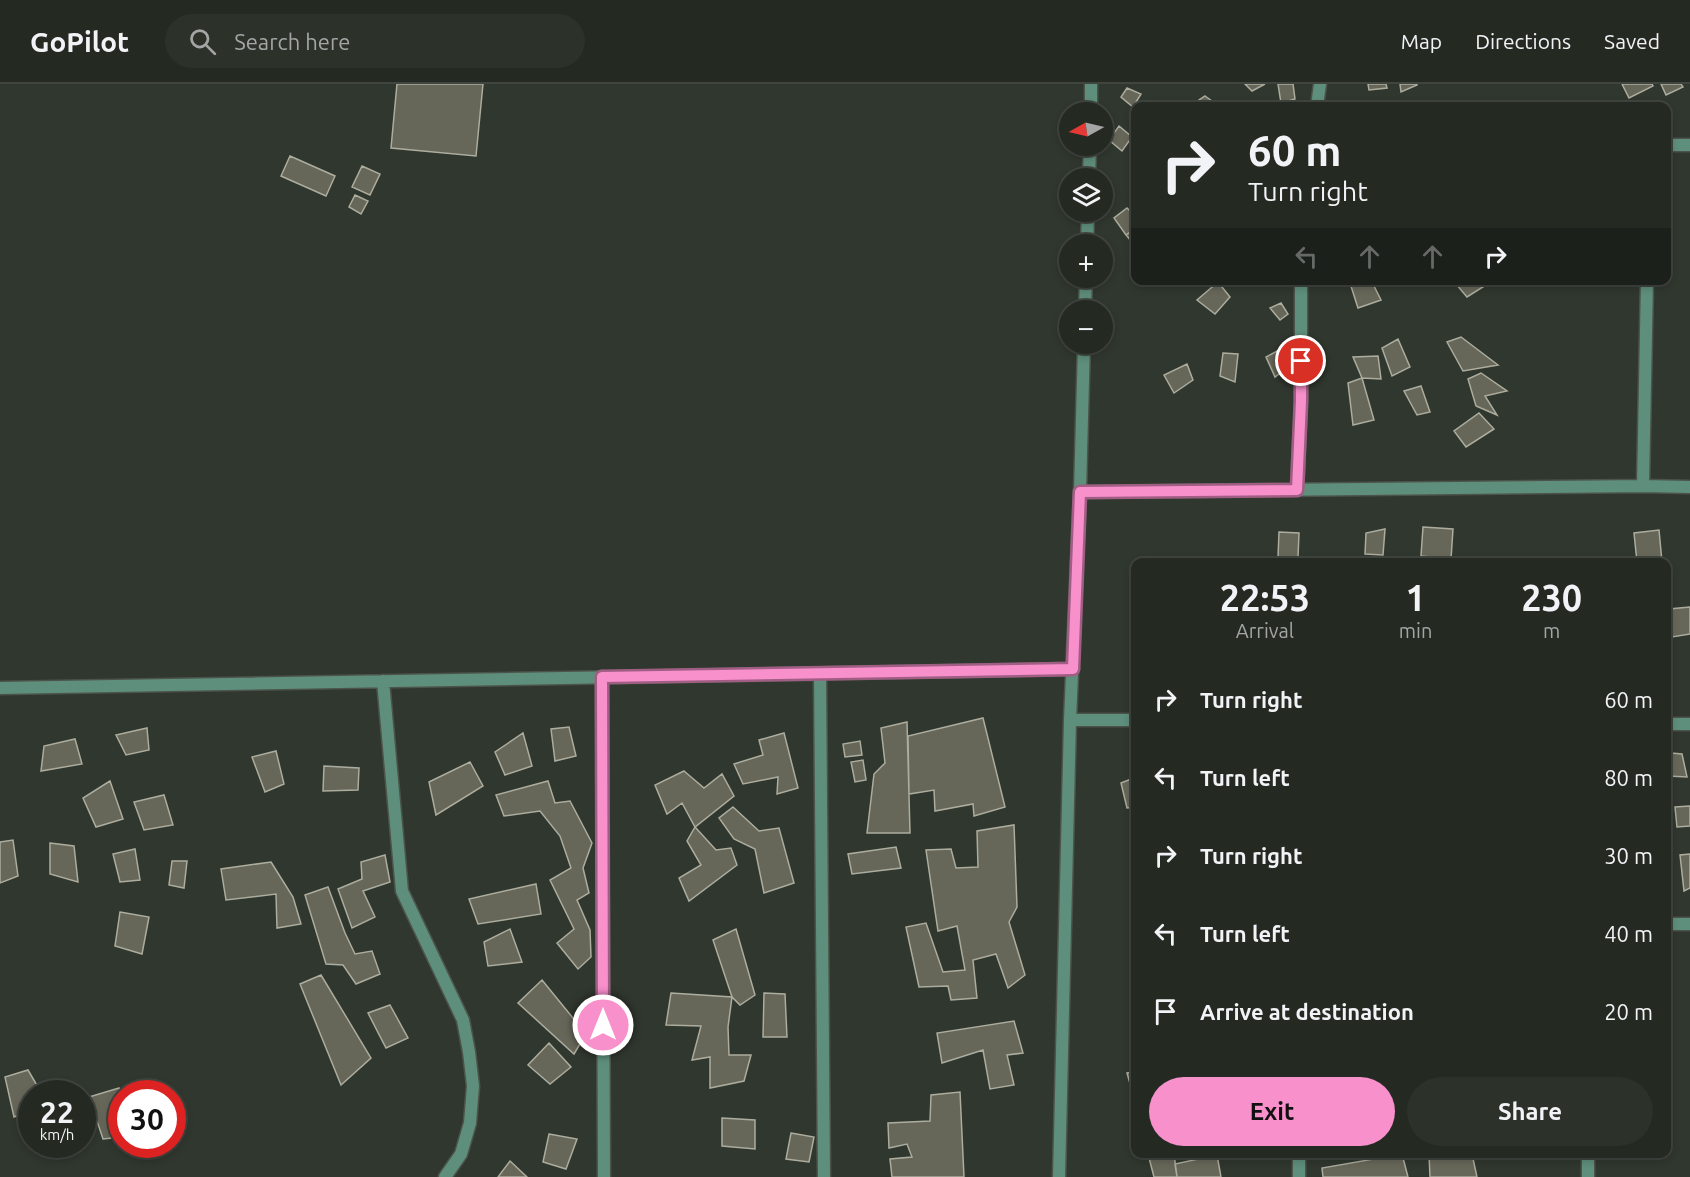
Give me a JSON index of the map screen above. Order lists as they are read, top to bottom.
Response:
{
  "north": "left",
  "page": {
    "header": "GoPilot",
    "search": "Search here",
    "nav": ["Map", "Directions", "Saved"],
    "map_buttons": ["+", "−"],
    "turn": ["60 m", "Turn right"],
    "eta": [
      "22:53",
      "Arrival",
      "1",
      "min",
      "230",
      "m"
    ],
    "list": [
      {
        "name": "Turn right",
        "value": "60 m"
      },
      {
        "name": "Turn left",
        "value": "80 m"
      },
      {
        "name": "Turn right",
        "value": "30 m"
      },
      {
        "name": "Turn left",
        "value": "40 m"
      },
      {
        "name": "Arrive at destination",
        "value": "20 m"
      }
    ],
    "buttons": ["Exit", "Share"],
    "speed": "22 km/h",
    "limit": "30"
  }
}
